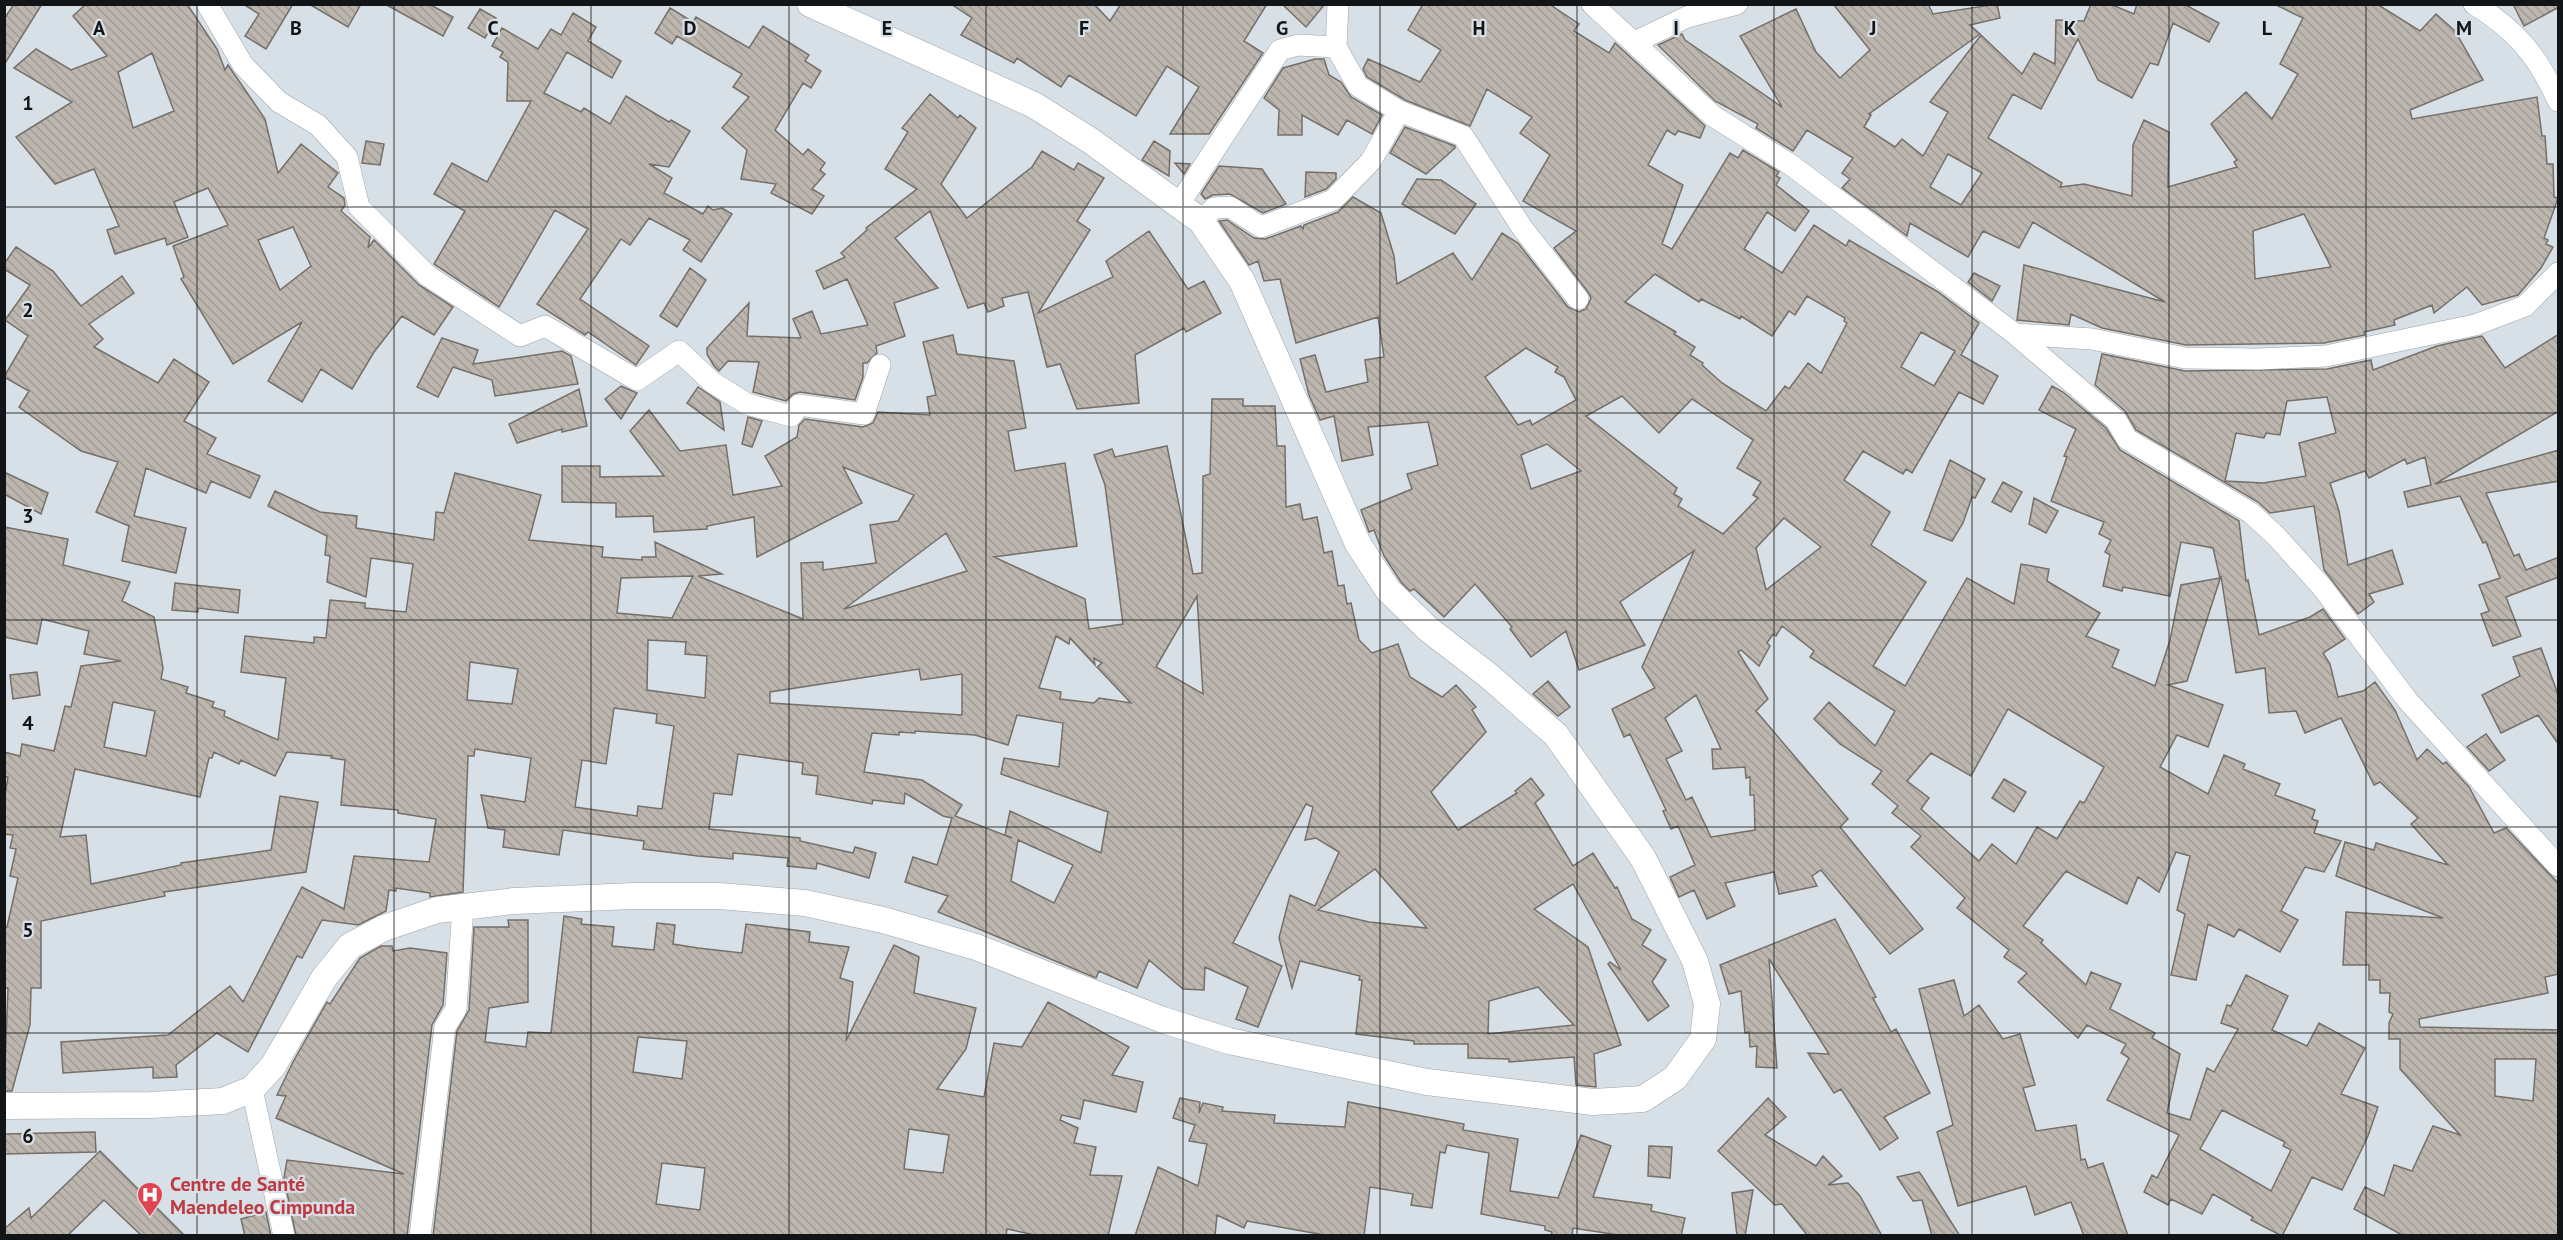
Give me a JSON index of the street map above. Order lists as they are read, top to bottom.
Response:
{
  "places": {
    "hospital": ["Centre de Santé Maendeleo Cimpunda"]
  },
  "grid": {
    "columns": [
      "A",
      "B",
      "C",
      "D",
      "E",
      "F",
      "G",
      "H",
      "I",
      "J",
      "K",
      "L",
      "M"
    ],
    "rows": [
      "1",
      "2",
      "3",
      "4",
      "5",
      "6"
    ]
  }
}
